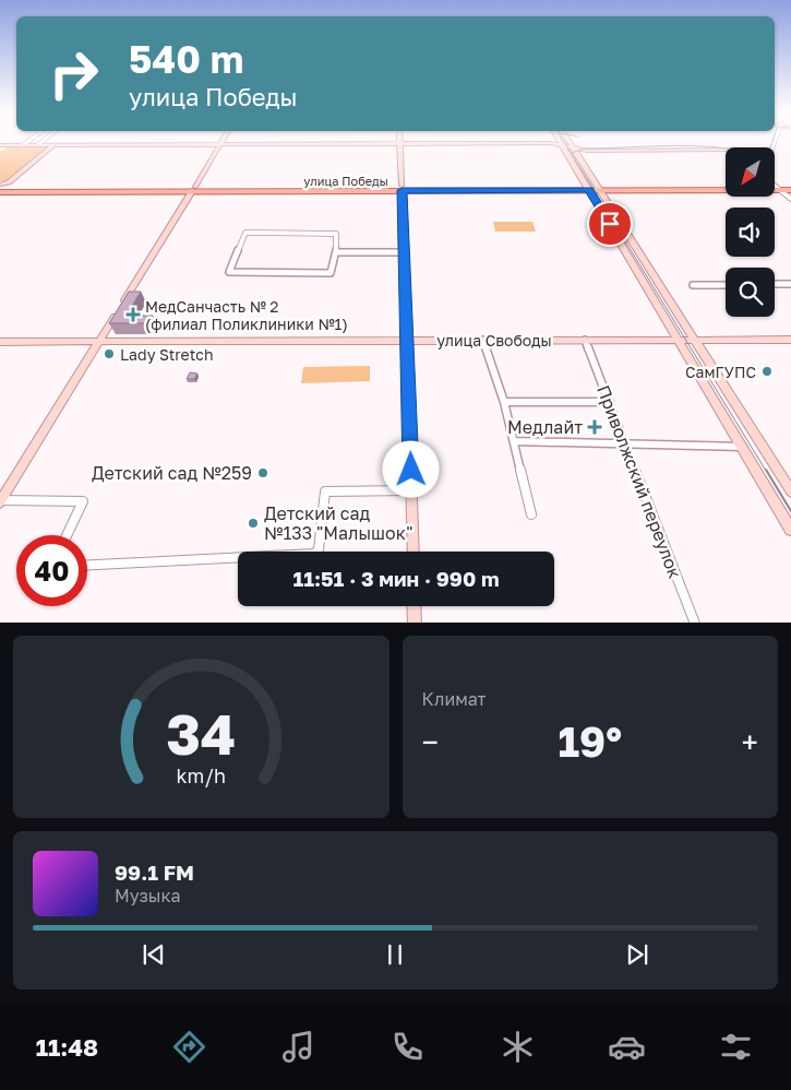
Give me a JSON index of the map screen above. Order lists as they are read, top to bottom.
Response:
{
  "streets": {
    "main road": ["улица Победы"],
    "street": ["улица Свободы", "Приволжский переулок"]
  },
  "crossings": [
    ["улица Свободы", "Приволжский переулок"]
  ],
  "places": {
    "health": ["МедСанчасть № 2 (филиал Поликлиники №1)", "Медлайт"],
    "other": [
      "Lady Stretch",
      "СамГУПС",
      "Детский сад №259",
      "Детский сад №133 \"Малышок\""
    ]
  },
  "north": "bottom left",
  "page": {
    "turn": ["540 m", "улица Победы"],
    "limit": "40",
    "trip": "11:51 · 3 мин · 990 m",
    "tile": "Климат",
    "heat": ["−", "19°", "+"],
    "song": ["99.1 FM", "Музыка"],
    "tabs": "11:48",
    "gauge": ["34", "km/h"]
  }
}
